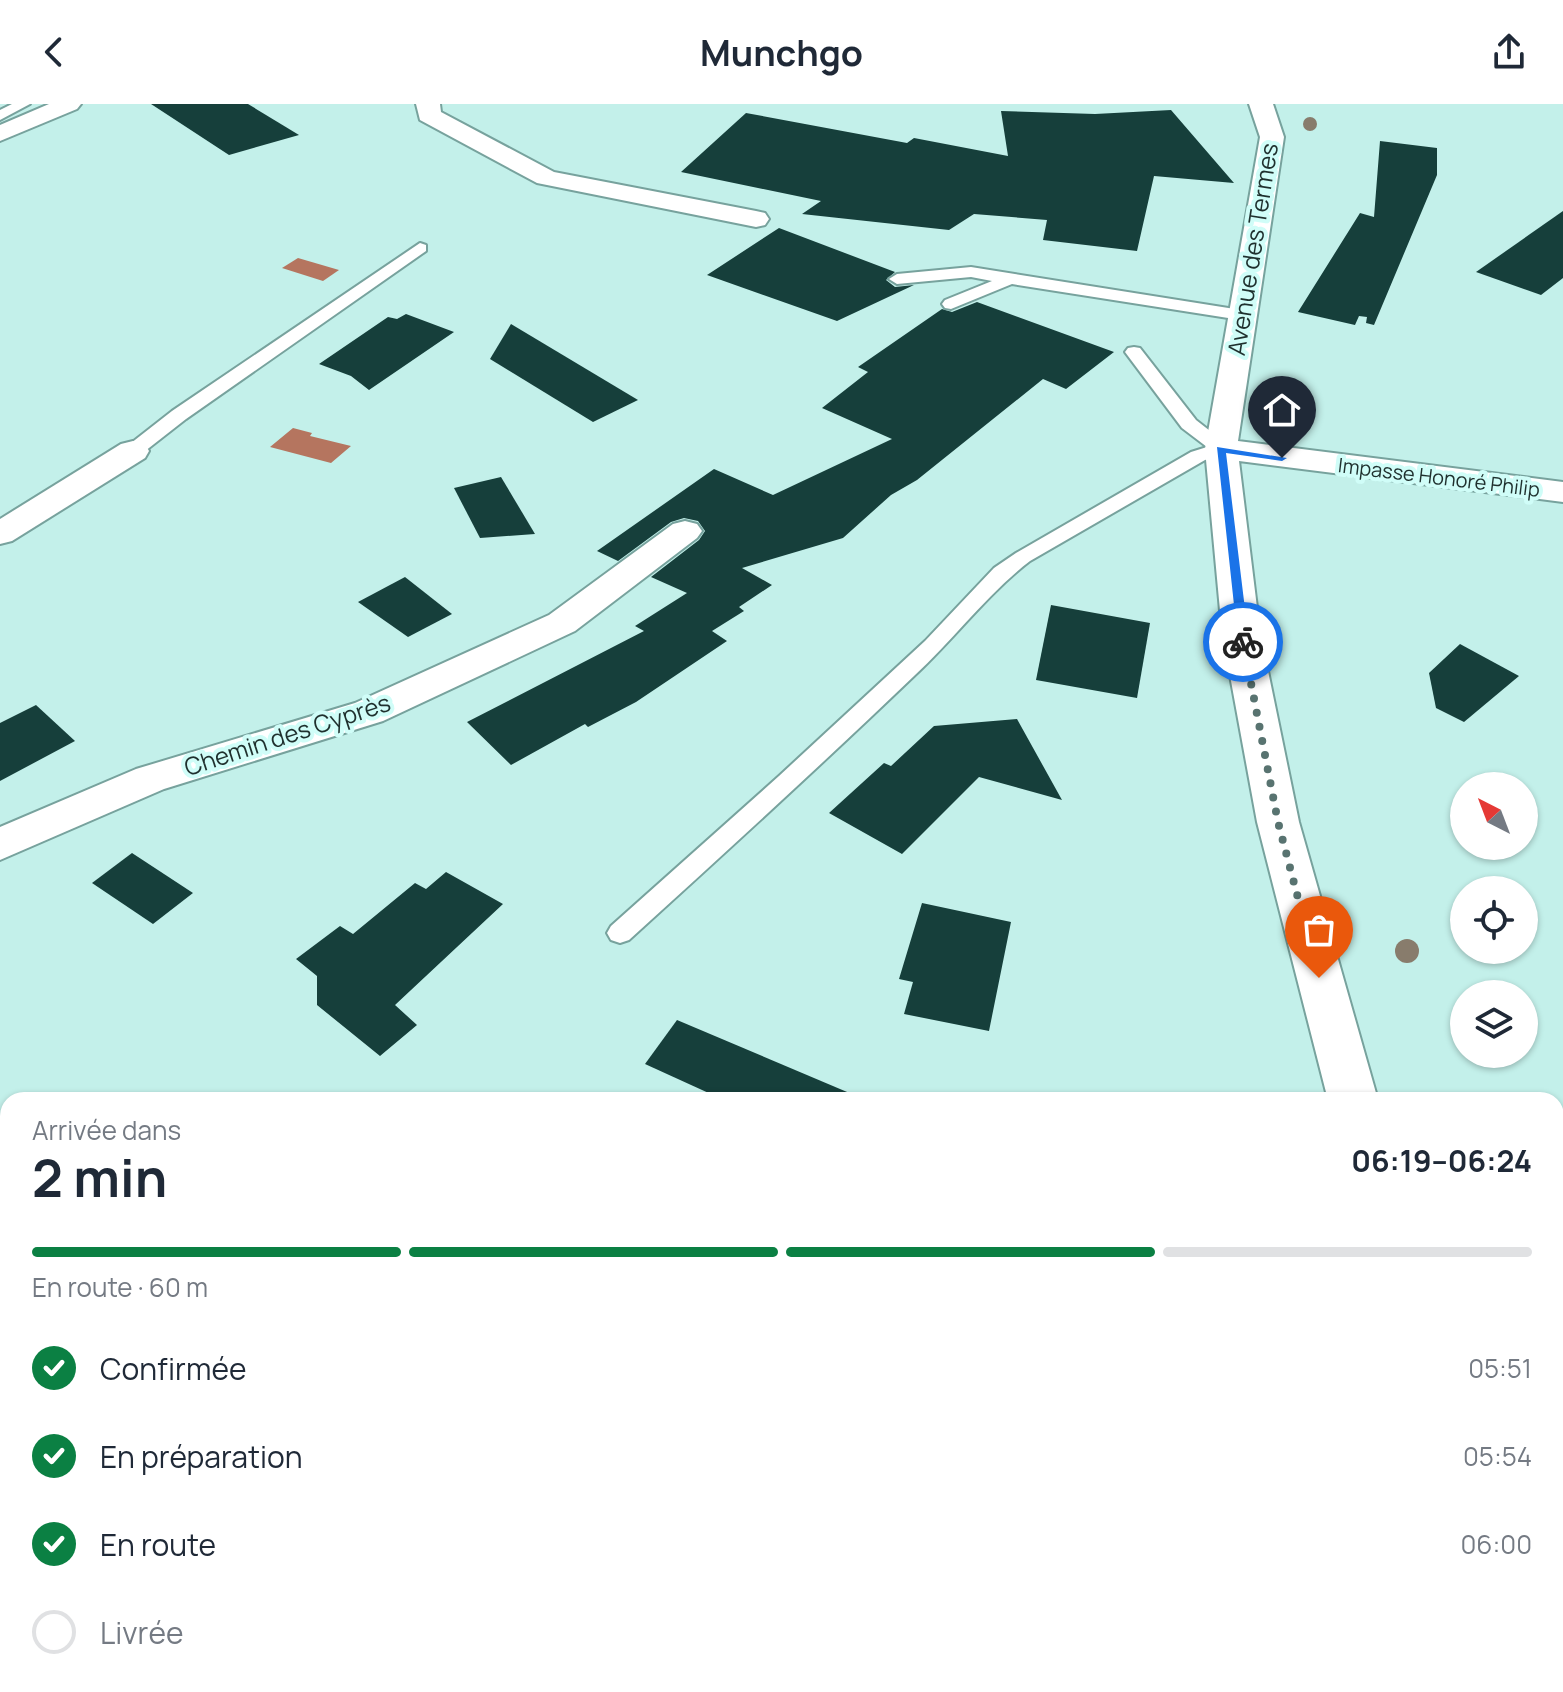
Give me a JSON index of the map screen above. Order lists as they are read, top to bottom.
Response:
{
  "streets": {
    "street": ["Avenue des Termes", "Impasse Honoré Philip", "Chemin des Cyprès"]
  },
  "crossings": [
    ["Avenue des Termes", "Impasse Honoré Philip"]
  ],
  "north": "top left",
  "page": {
    "header": "Munchgo",
    "heading": ["2 min", "Arrivée dans", "06:19–06:24"],
    "bar": "En route · 60 m",
    "list": [
      ["Confirmée", "05:51"],
      ["En préparation", "05:54"],
      ["En route", "06:00"],
      "Livrée"
    ]
  }
}
